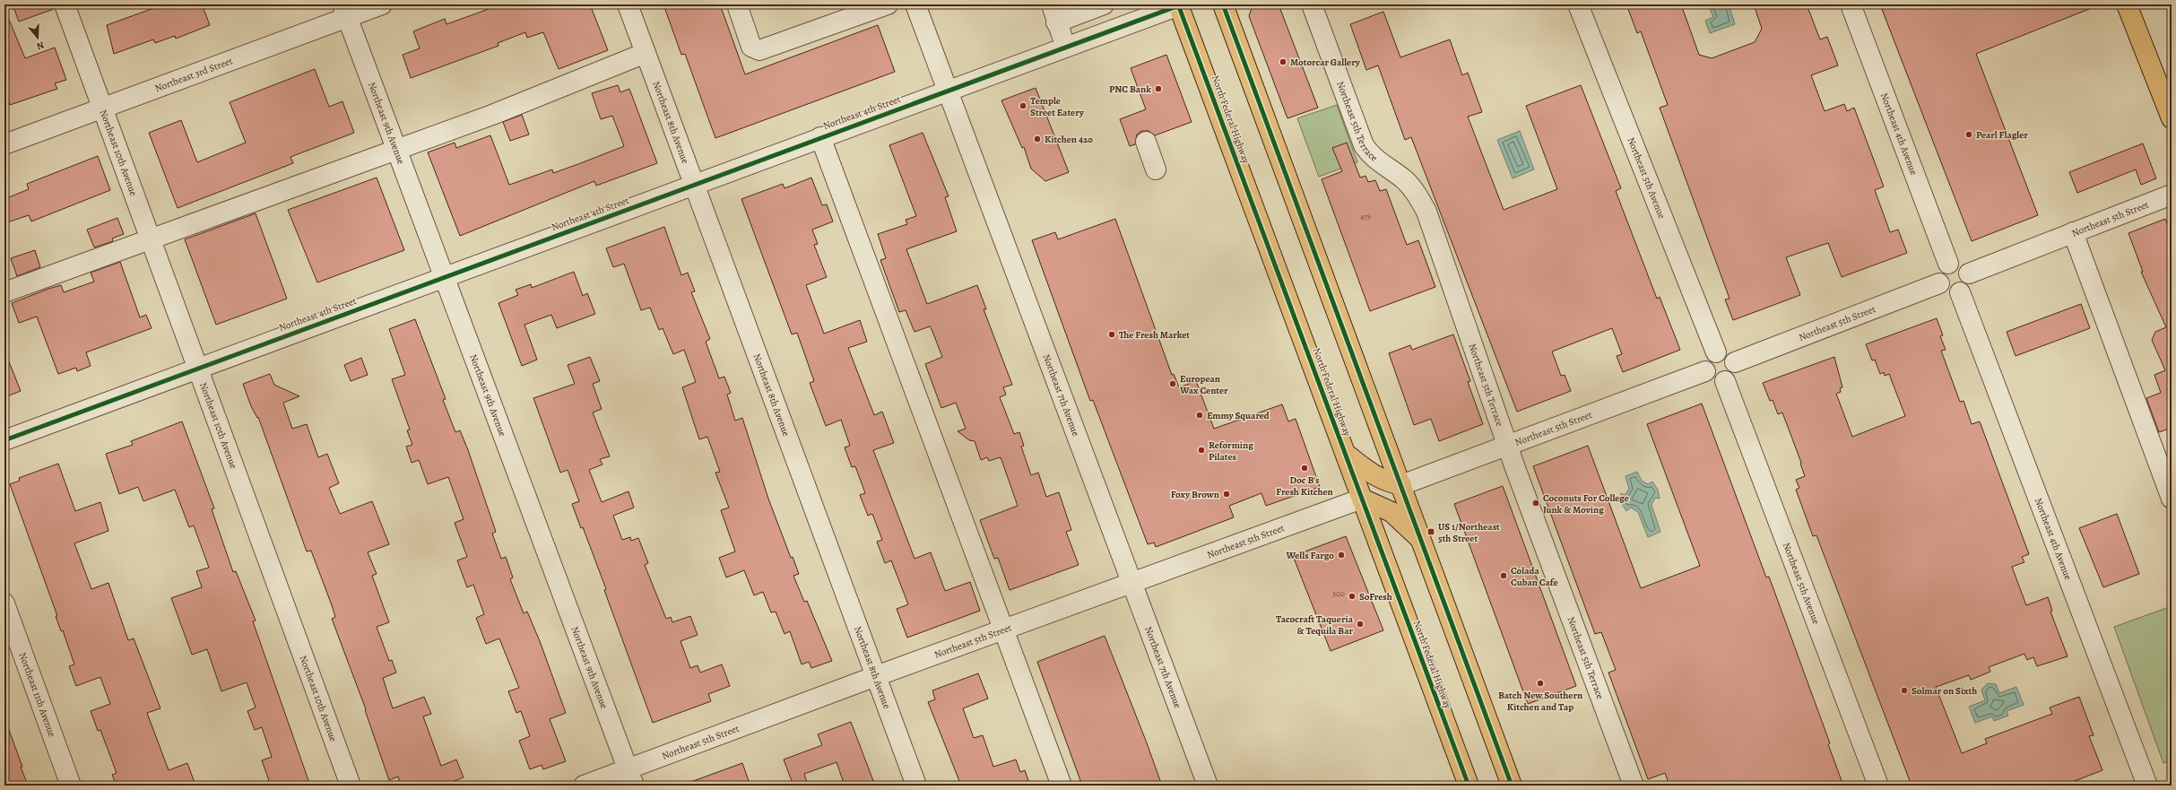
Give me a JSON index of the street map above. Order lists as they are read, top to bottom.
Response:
{
  "streets": {
    "main road": ["North Federal Highway"],
    "street": [
      "Northeast 3rd Street",
      "Northeast 4th Street",
      "Northeast 5th Terrace",
      "Northeast 9th Avenue",
      "Northeast 8th Avenue",
      "Northeast 4th Avenue",
      "Northeast 10th Avenue",
      "Northeast 5th Avenue",
      "Northeast 5th Street",
      "Northeast 7th Avenue",
      "Northeast 11th Avenue"
    ]
  },
  "crossings": [
    ["Northeast 3rd Street", "Northeast 9th Avenue"],
    ["Northeast 3rd Street", "Northeast 10th Avenue"],
    ["Northeast 4th Street", "North Federal Highway"],
    ["Northeast 4th Street", "Northeast 9th Avenue"],
    ["Northeast 4th Street", "Northeast 8th Avenue"],
    ["Northeast 4th Street", "Northeast 10th Avenue"],
    ["Northeast 4th Street", "Northeast 7th Avenue"],
    ["North Federal Highway", "Northeast 5th Street"],
    ["Northeast 5th Terrace", "Northeast 5th Street"],
    ["Northeast 9th Avenue", "Northeast 5th Street"],
    ["Northeast 8th Avenue", "Northeast 5th Street"],
    ["Northeast 4th Avenue", "Northeast 5th Street"],
    ["Northeast 5th Avenue", "Northeast 5th Street"],
    ["Northeast 5th Street", "Northeast 7th Avenue"]
  ],
  "places": {
    "other": [
      "Motorcar Gallery",
      "PNC Bank",
      "Temple Street Eatery",
      "Pearl Flagler",
      "Kitchen 420",
      "The Fresh Market",
      "European Wax Center",
      "Emmy Squared",
      "Reforming Pilates",
      "Doc B's Fresh Kitchen",
      "Foxy Brown",
      "Coconuts For College Junk & Moving",
      "Wells Fargo",
      "Colada Cuban Cafe",
      "SoFresh",
      "Tacocraft Taqueria & Tequila Bar",
      "Batch New Southern Kitchen and Tap",
      "Solmar on Sixth"
    ],
    "transit": ["US 1/Northeast 5th Street"]
  },
  "house_numbers": ["475", "500"],
  "north": "bottom"
}
